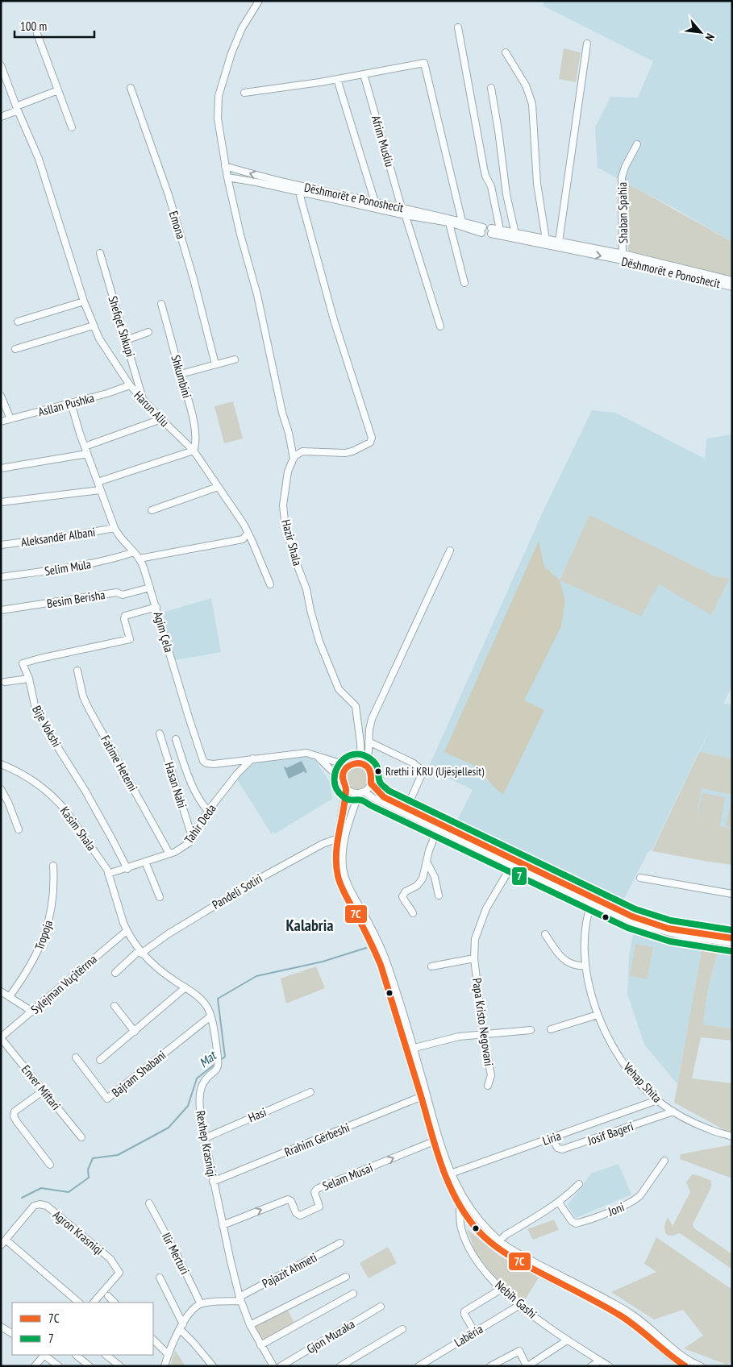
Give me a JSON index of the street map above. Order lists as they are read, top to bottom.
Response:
{
  "streets": {
    "street": [
      "Afrim Musliu",
      "Dëshmorët e Ponoshecit",
      "Shaban Spahia",
      "Emona",
      "Shefqet Shkupi",
      "Shkumbini",
      "Asllan Pushka",
      "Harun Aliu",
      "Aleksandër Albani",
      "Hazir Shala",
      "Selim Mula",
      "Besim Berisha",
      "Agim Çela",
      "Bije Vokshi",
      "Fatime Hetemi",
      "Hasan Nahi",
      "Tahir Deda",
      "Kasim Shala",
      "Pandeli Sotiri",
      "Tropoja",
      "Sylejman Vuçitërrna",
      "Papa Kristo Negovani",
      "Bajram Shabani",
      "Vehap Shita",
      "Enver Miftari",
      "Hasi",
      "Josif Bageri",
      "Liria",
      "Rrahim Gërbeshi",
      "Rexhep Krasniqi",
      "Selam Musai",
      "Joni",
      "Agron Krasniqi",
      "Ilir Merturi",
      "Pajazit Ahmeti",
      "Nebih Gashi",
      "Labëria",
      "Gjon Muzaka"
    ]
  },
  "crossings": [
    ["Afrim Musliu", "Dëshmorët e Ponoshecit"],
    ["Dëshmorët e Ponoshecit", "Shaban Spahia"],
    ["Shefqet Shkupi", "Harun Aliu"],
    ["Shkumbini", "Harun Aliu"],
    ["Asllan Pushka", "Harun Aliu"],
    ["Asllan Pushka", "Agim Çela"],
    ["Aleksandër Albani", "Agim Çela"],
    ["Hazir Shala", "Agim Çela"],
    ["Selim Mula", "Agim Çela"],
    ["Besim Berisha", "Agim Çela"],
    ["Agim Çela", "Bije Vokshi"],
    ["Agim Çela", "Tahir Deda"],
    ["Bije Vokshi", "Tahir Deda"],
    ["Fatime Hetemi", "Tahir Deda"],
    ["Hasan Nahi", "Tahir Deda"],
    ["Tahir Deda", "Kasim Shala"],
    ["Tahir Deda", "Rexhep Krasniqi"],
    ["Kasim Shala", "Rexhep Krasniqi"],
    ["Pandeli Sotiri", "Rexhep Krasniqi"],
    ["Sylejman Vuçitërrna", "Enver Miftari"],
    ["Sylejman Vuçitërrna", "Rexhep Krasniqi"],
    ["Bajram Shabani", "Rexhep Krasniqi"],
    ["Vehap Shita", "Josif Bageri"],
    ["Vehap Shita", "Liria"],
    ["Hasi", "Rexhep Krasniqi"],
    ["Josif Bageri", "Liria"],
    ["Rrahim Gërbeshi", "Rexhep Krasniqi"],
    ["Rexhep Krasniqi", "Selam Musai"],
    ["Rexhep Krasniqi", "Pajazit Ahmeti"],
    ["Nebih Gashi", "Labëria"]
  ],
  "one_way": ["Selam Musai"],
  "districts": ["Kalabria"],
  "water": ["Mat"],
  "places": ["Rrethi i KRU (Ujësjellesit)"],
  "lines": ["transit line 7", "transit line 7C"],
  "legend": ["7C", "7"],
  "scale_bar": "100 m",
  "north": "bottom right"
}
